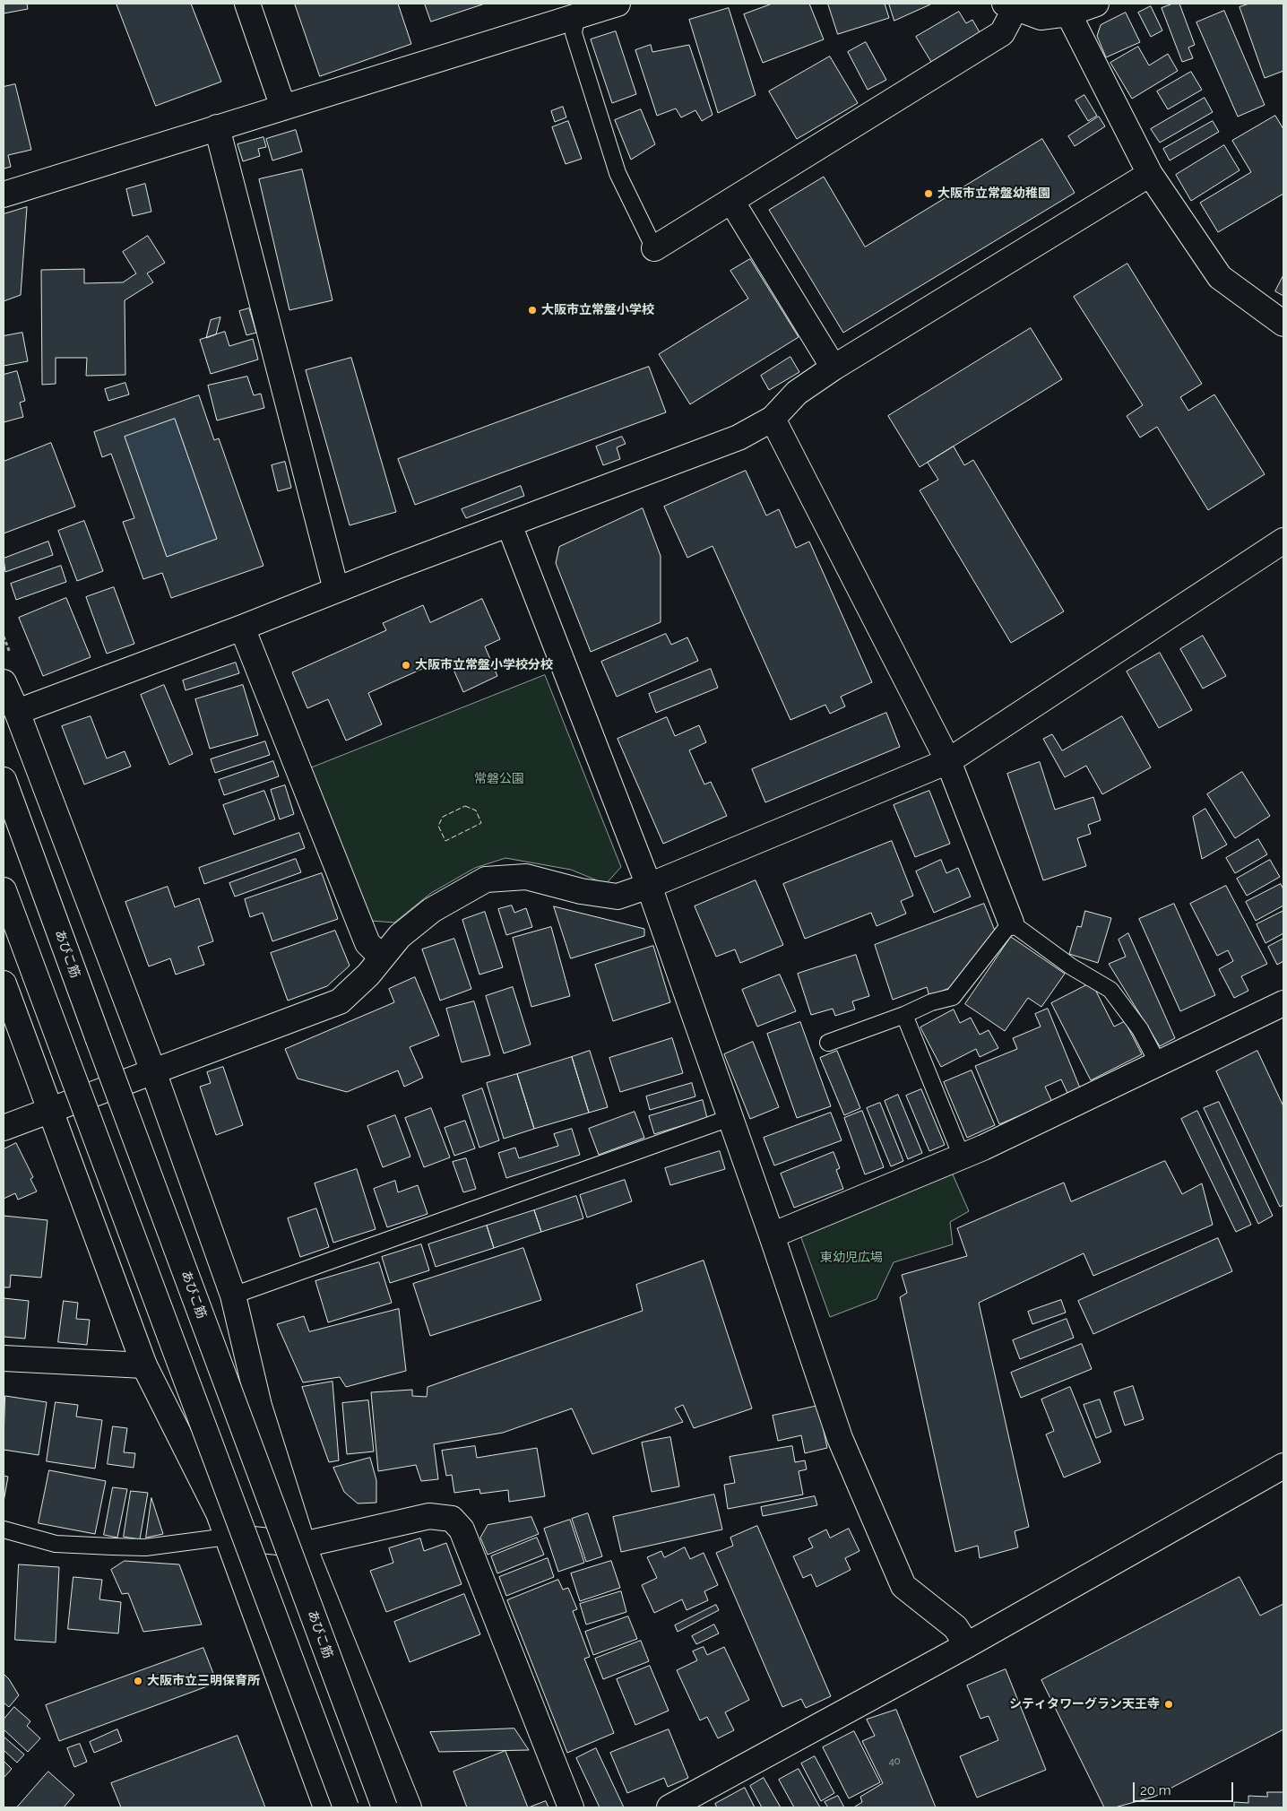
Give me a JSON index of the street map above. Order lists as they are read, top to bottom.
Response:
{
  "streets": {
    "street": ["あびこ筋"]
  },
  "parks": ["常磐公園", "東幼児広場"],
  "places": [
    "大阪市立常盤幼稚園",
    "大阪市立常盤小学校",
    "大阪市立常盤小学校分校",
    "大阪市立三明保育所",
    "シティタワーグラン天王寺"
  ],
  "house_numbers": ["40"],
  "scale_bar": "20 m"
}
